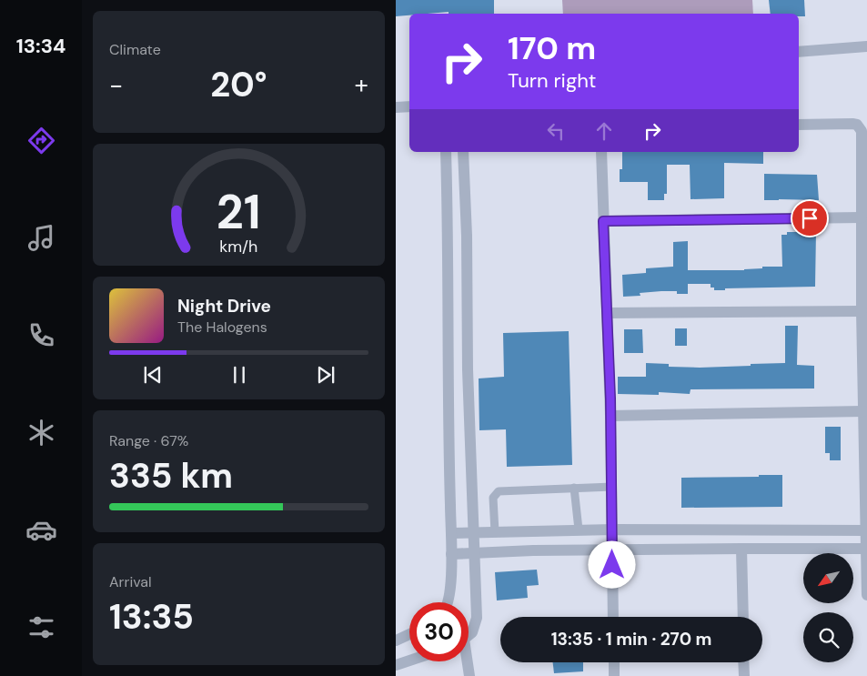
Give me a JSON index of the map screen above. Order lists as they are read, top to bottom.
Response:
{
  "north": "bottom left",
  "page": {
    "tabs": "13:34",
    "tile": [
      "Climate",
      ["Range · 67%", "335 km"],
      ["Arrival", "13:35"]
    ],
    "turn": ["170 m", "Turn right"],
    "heat": ["−", "20°", "+"],
    "song": ["Night Drive", "The Halogens"],
    "limit": "30",
    "trip": "13:35 · 1 min · 270 m",
    "gauge": ["21", "km/h"]
  }
}
